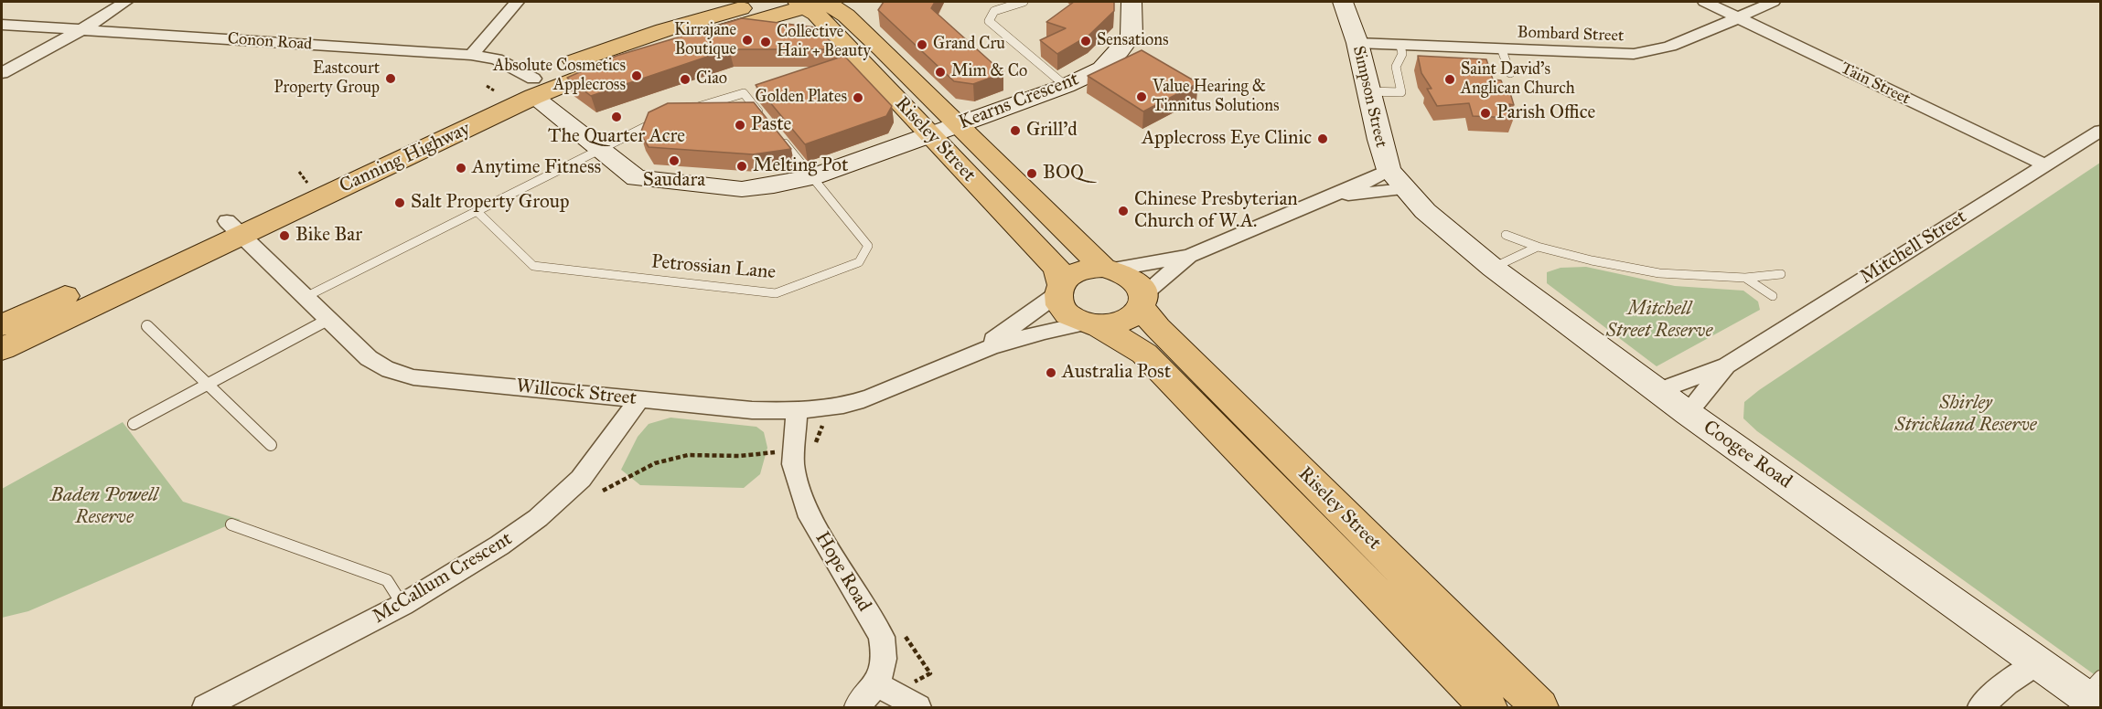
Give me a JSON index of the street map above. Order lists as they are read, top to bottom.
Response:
{
  "streets": {
    "highway": ["Riseley Street", "Canning Highway"],
    "street": [
      "Bombard Street",
      "Conon Road",
      "Tain Street",
      "Simpson Street",
      "Kearns Crescent",
      "Mitchell Street",
      "Willcock Street",
      "Coogee Road",
      "Hope Road",
      "McCallum Crescent"
    ],
    "lane": ["Petrossian Lane"]
  },
  "crossings": [
    ["Bombard Street", "Tain Street"],
    ["Bombard Street", "Simpson Street"],
    ["Conon Road", "Kearns Crescent"],
    ["Conon Road", "Canning Highway"],
    ["Tain Street", "Mitchell Street"],
    ["Simpson Street", "Coogee Road"],
    ["Kearns Crescent", "Riseley Street"],
    ["Kearns Crescent", "Canning Highway"],
    ["Kearns Crescent", "Petrossian Lane"],
    ["Riseley Street", "Canning Highway"],
    ["Riseley Street", "Willcock Street"],
    ["Canning Highway", "Willcock Street"],
    ["Mitchell Street", "Coogee Road"],
    ["Willcock Street", "Hope Road"],
    ["Willcock Street", "McCallum Crescent"]
  ],
  "parks": ["Mitchell Street Reserve", "Shirley Strickland Reserve", "Baden Powell Reserve"],
  "places": [
    "Kirrajane Boutique",
    "Sensations",
    "Collective Hair + Beauty",
    "Grand Cru",
    "Mim & Co",
    "Absolute Cosmetics Applecross",
    "Eastcourt Property Group",
    "Ciao",
    "Saint David's Anglican Church",
    "Value Hearing & Tinnitus Solutions",
    "Golden Plates",
    "Parish Office",
    "The Quarter Acre",
    "Paste",
    "Grill'd",
    "Applecross Eye Clinic",
    "Saudara",
    "Melting Pot",
    "Anytime Fitness",
    "BOQ",
    "Salt Property Group",
    "Chinese Presbyterian Church of W.A.",
    "Bike Bar",
    "Australia Post"
  ]
}
